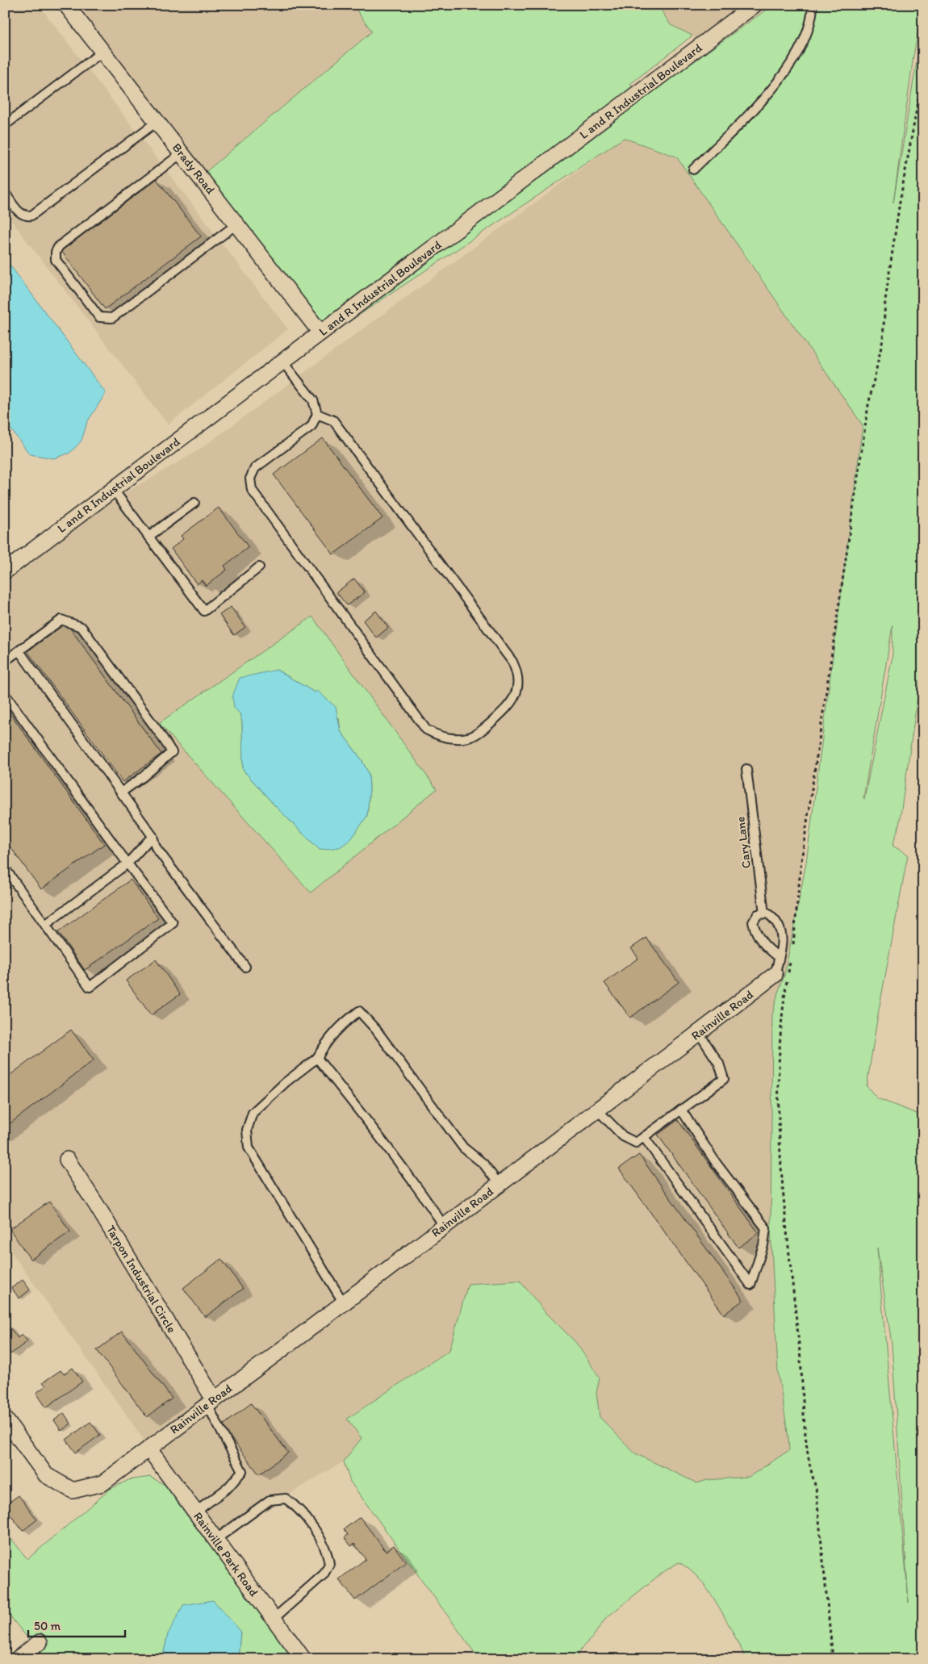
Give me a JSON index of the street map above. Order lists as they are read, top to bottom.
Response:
{
  "streets": {
    "street": [
      "L and R Industrial Boulevard",
      "Brady Road",
      "Rainville Road",
      "Tarpon Industrial Circle",
      "Rainville Park Road"
    ],
    "lane": ["Cary Lane"]
  },
  "crossings": [
    ["L and R Industrial Boulevard", "Brady Road"],
    ["Rainville Road", "Tarpon Industrial Circle"],
    ["Rainville Road", "Rainville Park Road"]
  ],
  "scale_bar": "50 m"
}
